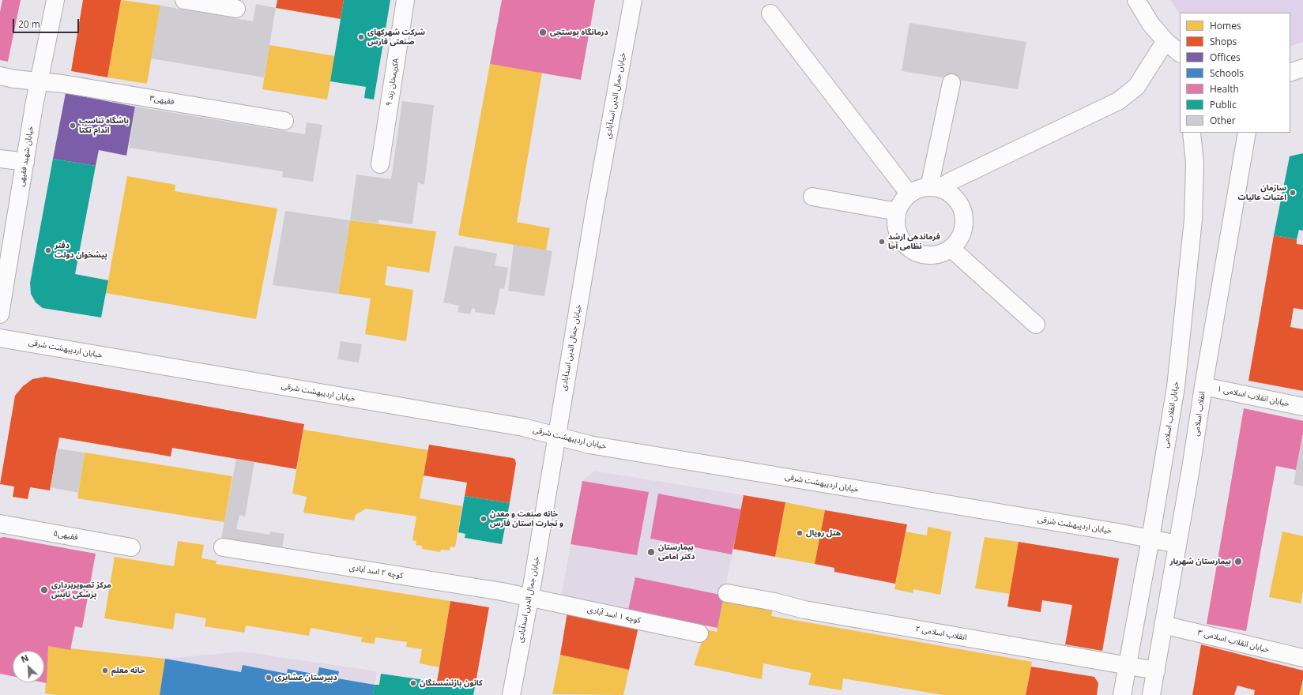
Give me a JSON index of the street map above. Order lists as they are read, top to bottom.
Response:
{
  "streets": {
    "street": [
      "کریمخان زند ۹A",
      "خیابان جمال الدین اسدآبادی",
      "فقیهی۳",
      "خیابان شهید فقیهی",
      "خیابان اردیبهشت شرقی",
      "خیابان انقلاب اسلامی ۱",
      "انقلاب اسلامی",
      "خیابان انقلاب اسلامی",
      "فقیهی۵",
      "کوچه ۲ اسد آبادی",
      "کوچه ۱ اسد آبادی",
      "۲ انقلاب اسلامی",
      "خیابان انقلاب اسلامی ۳"
    ]
  },
  "crossings": [
    ["خیابان جمال الدین اسدآبادی", "خیابان اردیبهشت شرقی"],
    ["خیابان جمال الدین اسدآبادی", "کوچه ۲ اسد آبادی"],
    ["خیابان جمال الدین اسدآبادی", "کوچه ۱ اسد آبادی"],
    ["فقیهی۳", "خیابان شهید فقیهی"],
    ["خیابان اردیبهشت شرقی", "انقلاب اسلامی"],
    ["خیابان اردیبهشت شرقی", "خیابان انقلاب اسلامی"],
    ["خیابان انقلاب اسلامی ۱", "انقلاب اسلامی"],
    ["انقلاب اسلامی", "۲ انقلاب اسلامی"],
    ["انقلاب اسلامی", "خیابان انقلاب اسلامی ۳"],
    ["خیابان انقلاب اسلامی", "۲ انقلاب اسلامی"],
    ["کوچه ۲ اسد آبادی", "کوچه ۱ اسد آبادی"]
  ],
  "places": [
    "درمانگاه پوستچی",
    "شرکت شهرکهای صنعتی فارس",
    "باشگاه تناسب اندام تکتا",
    "سازمان اعتبات عالیات",
    "فرماندهی ارشد نظامی آجا",
    "دفتر پیشخوان دولت",
    "خانه صنعت و معدن و تجارت استان فارس",
    "هتل رویال",
    "بیمارستان دکتر امامی",
    "بیمارستان شهریار",
    "مرکز تصویربرداری پزشکی تابش",
    "خانه معلم",
    "دبیرستان عشایری",
    "کانون بازنشستگان"
  ],
  "legend": [
    "Homes",
    "Shops",
    "Offices",
    "Schools",
    "Health",
    "Public",
    "Other"
  ],
  "scale_bar": "20 m",
  "north": "top left"
}
